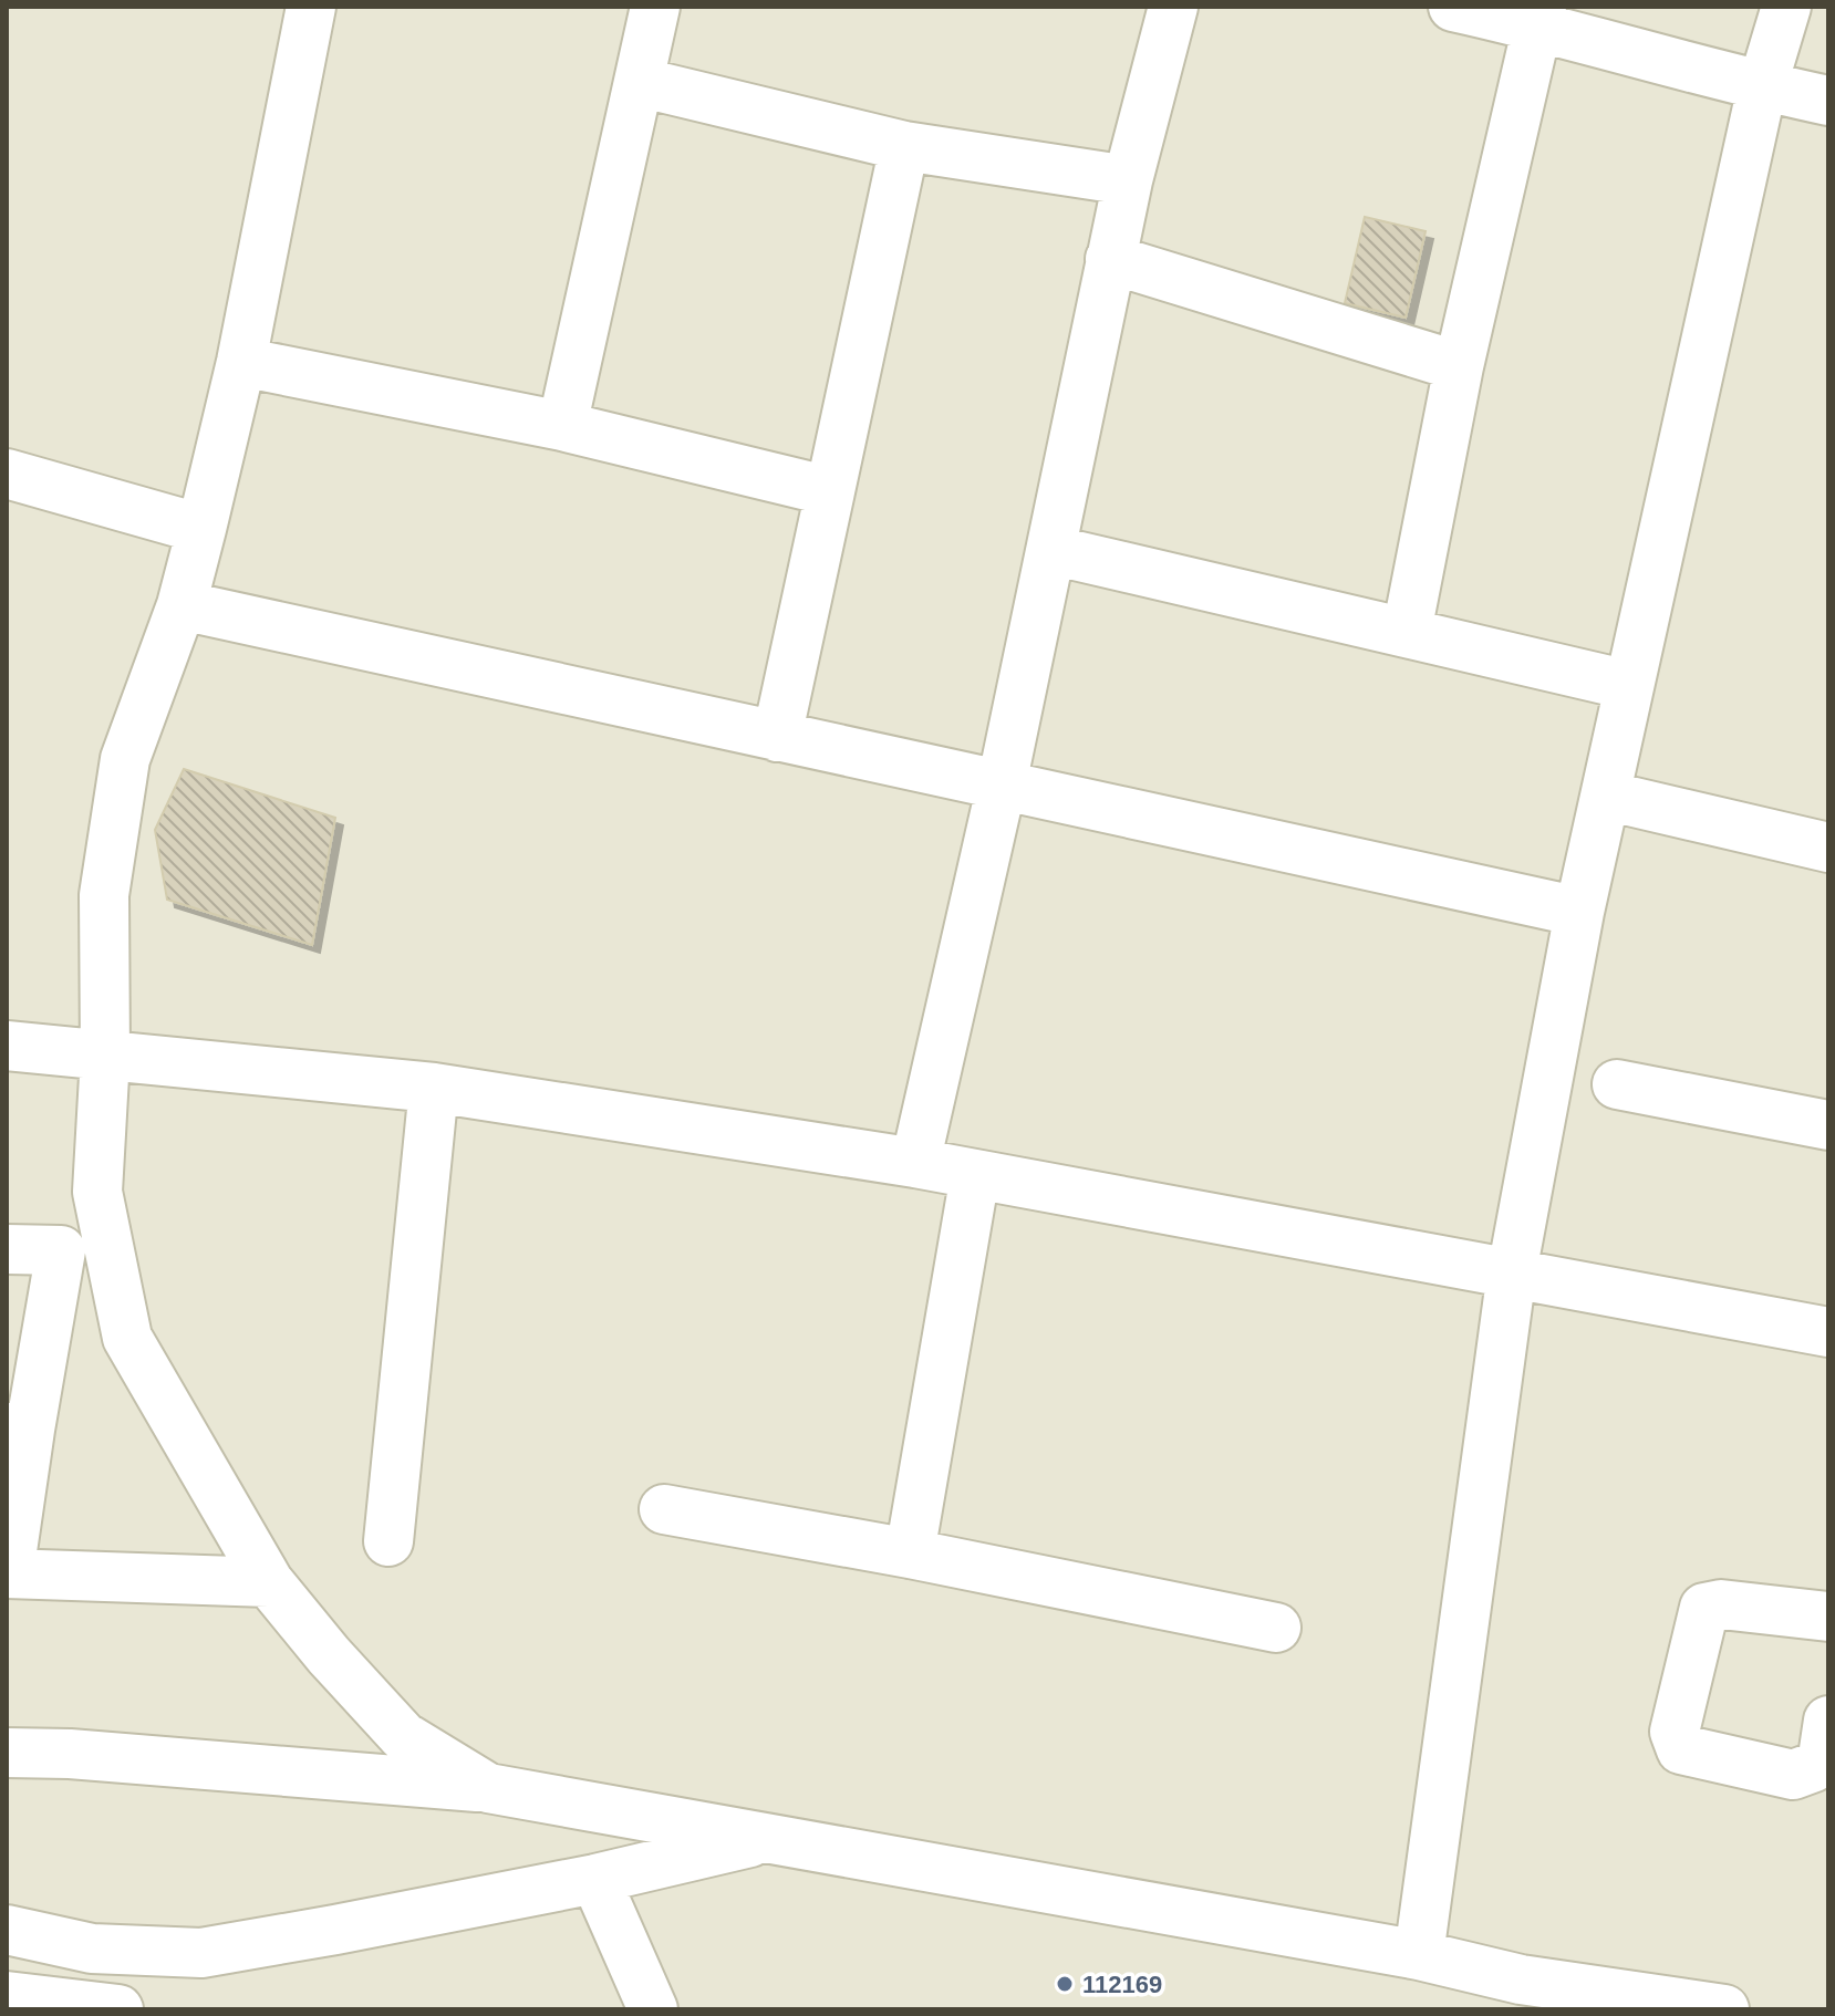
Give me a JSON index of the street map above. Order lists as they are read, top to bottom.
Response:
{
  "places": ["112169"]
}
